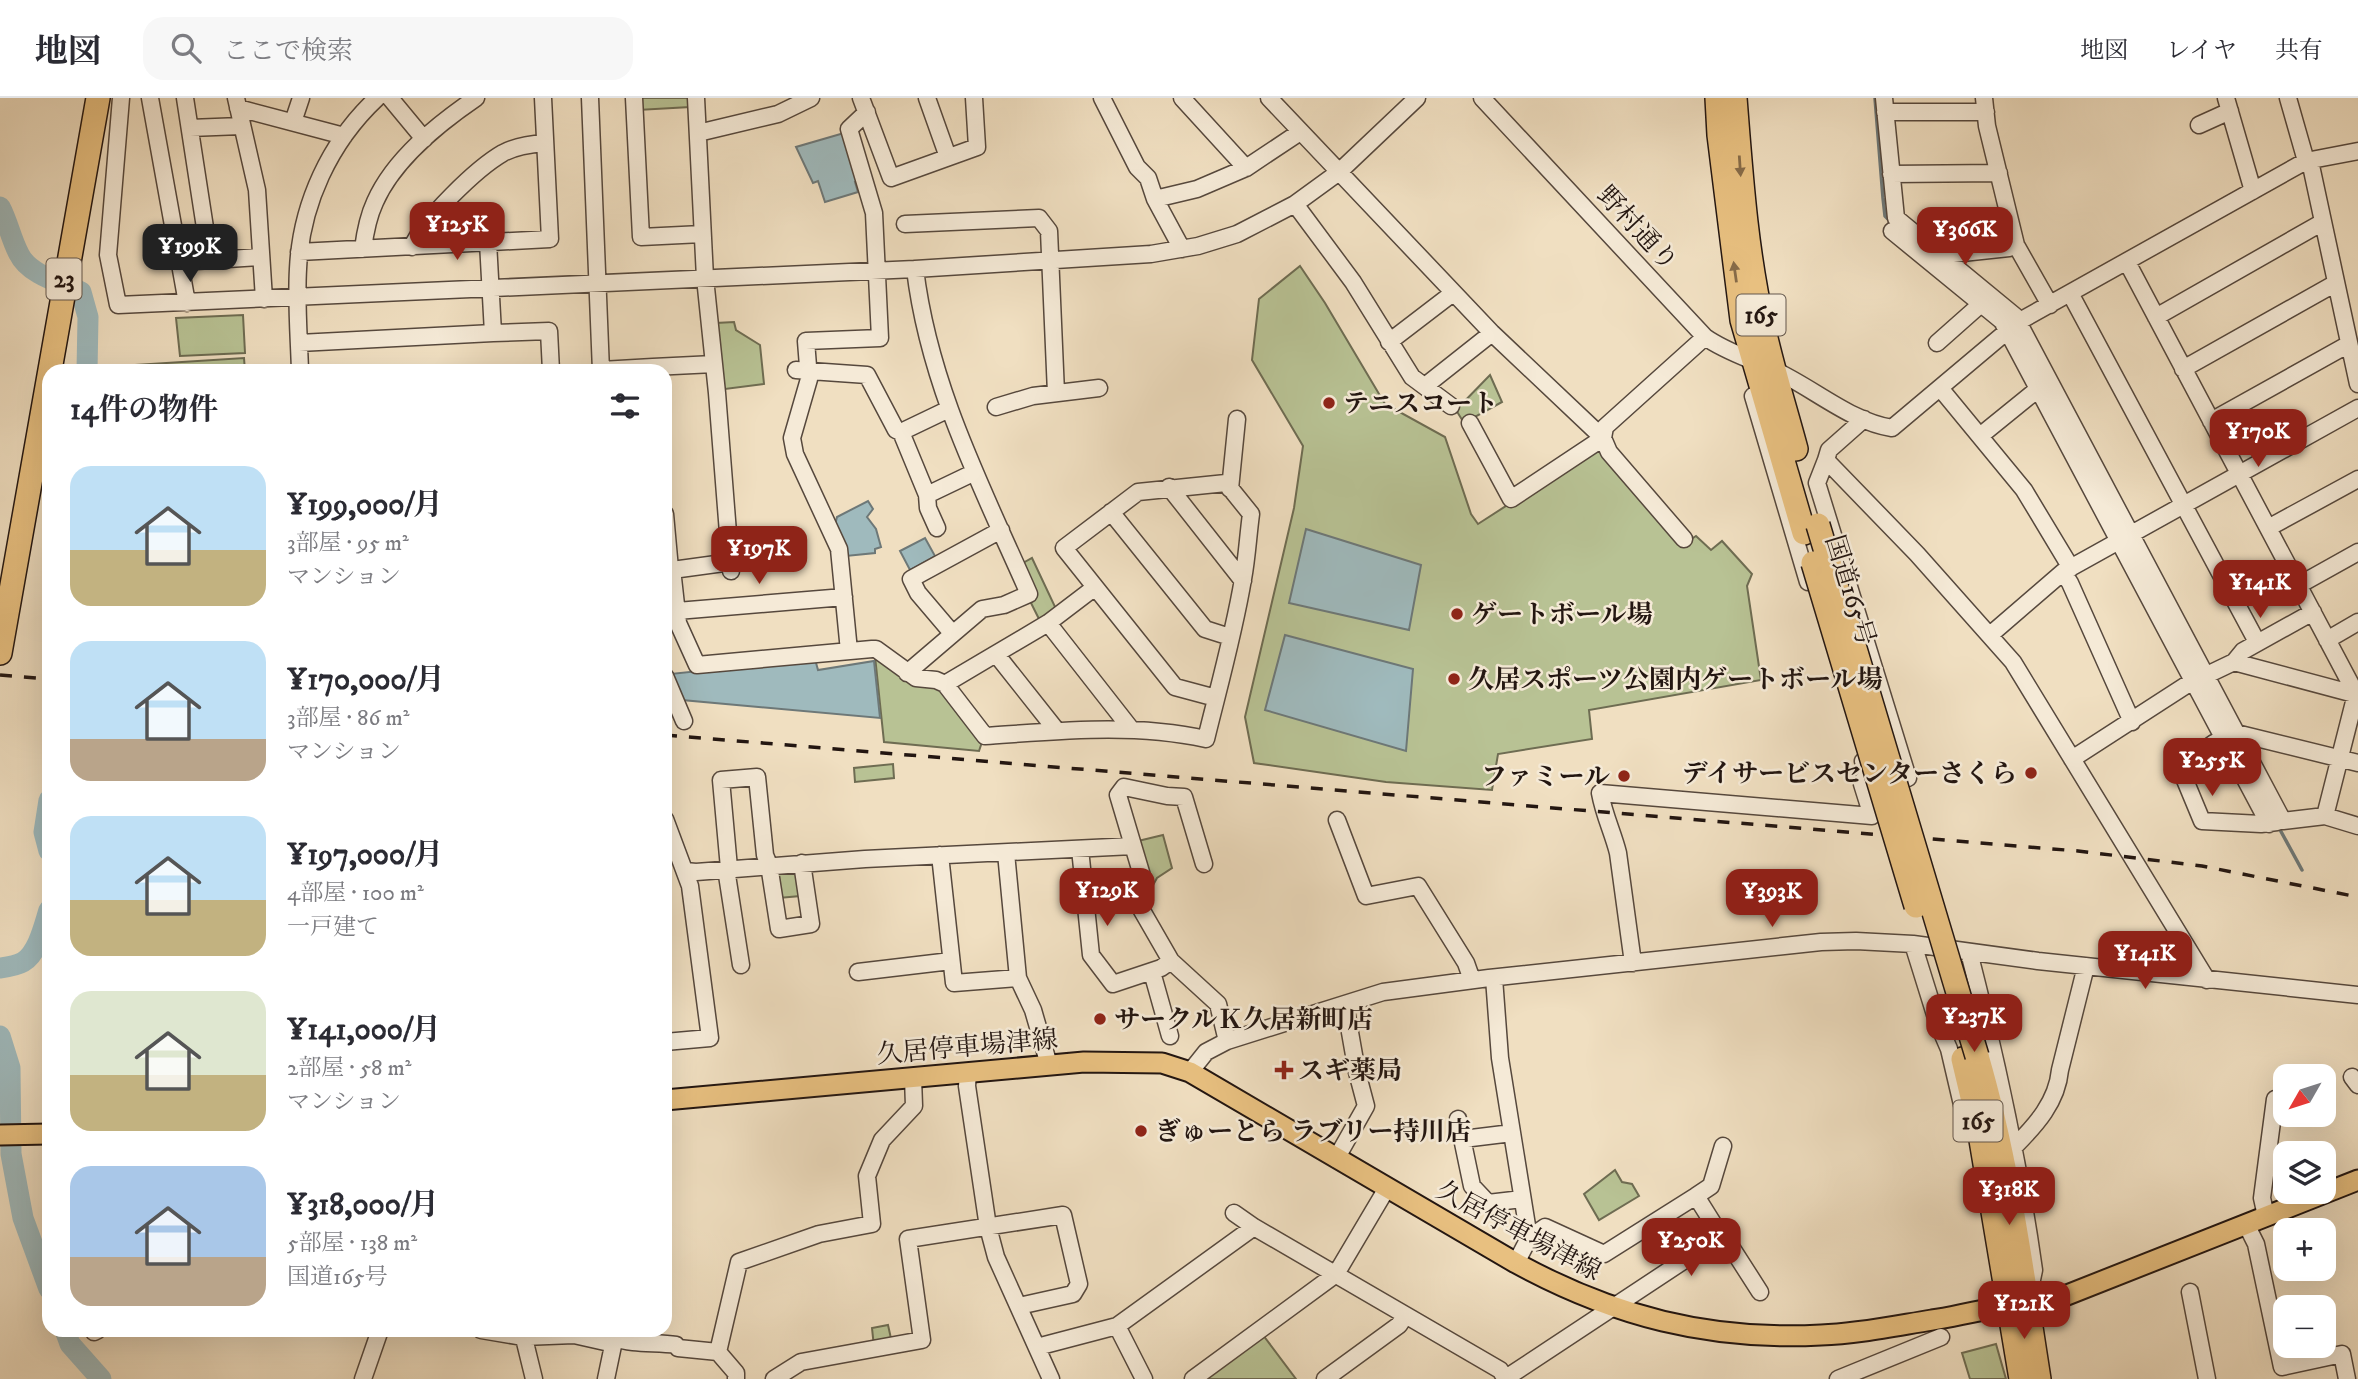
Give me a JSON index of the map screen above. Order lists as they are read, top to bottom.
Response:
{
  "streets": {
    "highway": ["23", "165", "国道165号"],
    "main road": ["久居停車場津線"],
    "street": ["野村通り"]
  },
  "crossings": [
    ["野村通り", "国道165号"],
    ["国道165号", "久居停車場津線"]
  ],
  "places": {
    "other": [
      "テニスコート",
      "ゲートボール場",
      "久居スポーツ公園内ゲートボール場",
      "デイサービスセンターさくら",
      "ファミール",
      "サークルＫ久居新町店",
      "ぎゅーとら ラブリー持川店"
    ],
    "health": ["スギ薬局"]
  },
  "north": "bottom left",
  "page": {
    "header": "地図",
    "search": "ここで検索",
    "nav": ["地図", "レイヤ", "共有"],
    "price": [
      "¥125K",
      "¥366K",
      "¥199K",
      "¥170K",
      "¥197K",
      "¥141K",
      "¥255K",
      "¥129K",
      "¥393K",
      "¥141K",
      "¥237K",
      "¥318K",
      "¥250K",
      "¥121K"
    ],
    "heading": "14件の物件",
    "list": [
      {
        "name": "¥199,000/月",
        "note": "3部屋 · 95 m² · マンション"
      },
      {
        "name": "¥170,000/月",
        "note": "3部屋 · 86 m² · マンション"
      },
      {
        "name": "¥197,000/月",
        "note": "4部屋 · 100 m² · 一戸建て"
      },
      {
        "name": "¥141,000/月",
        "note": "2部屋 · 58 m² · マンション"
      },
      {
        "name": "¥318,000/月",
        "note": "5部屋 · 138 m² · 国道165号"
      }
    ],
    "map_buttons": ["+", "−"]
  }
}
